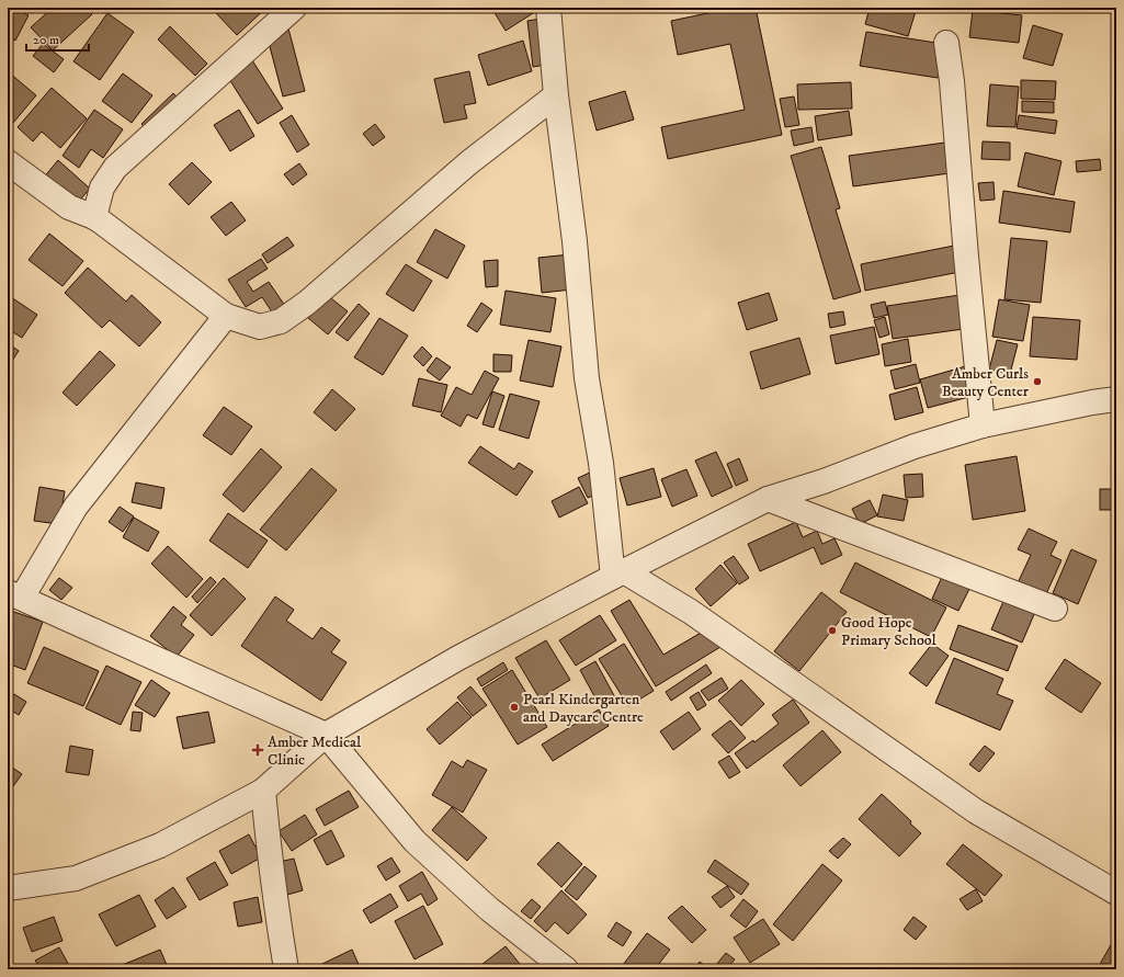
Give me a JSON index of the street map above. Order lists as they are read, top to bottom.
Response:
{
  "places": {
    "other": ["Amber Curls Beauty Center", "Good Hope Primary School", "Pearl Kindergarten and Daycare Centre"],
    "health": ["Amber Medical Clinic"]
  },
  "scale_bar": "20 m"
}
